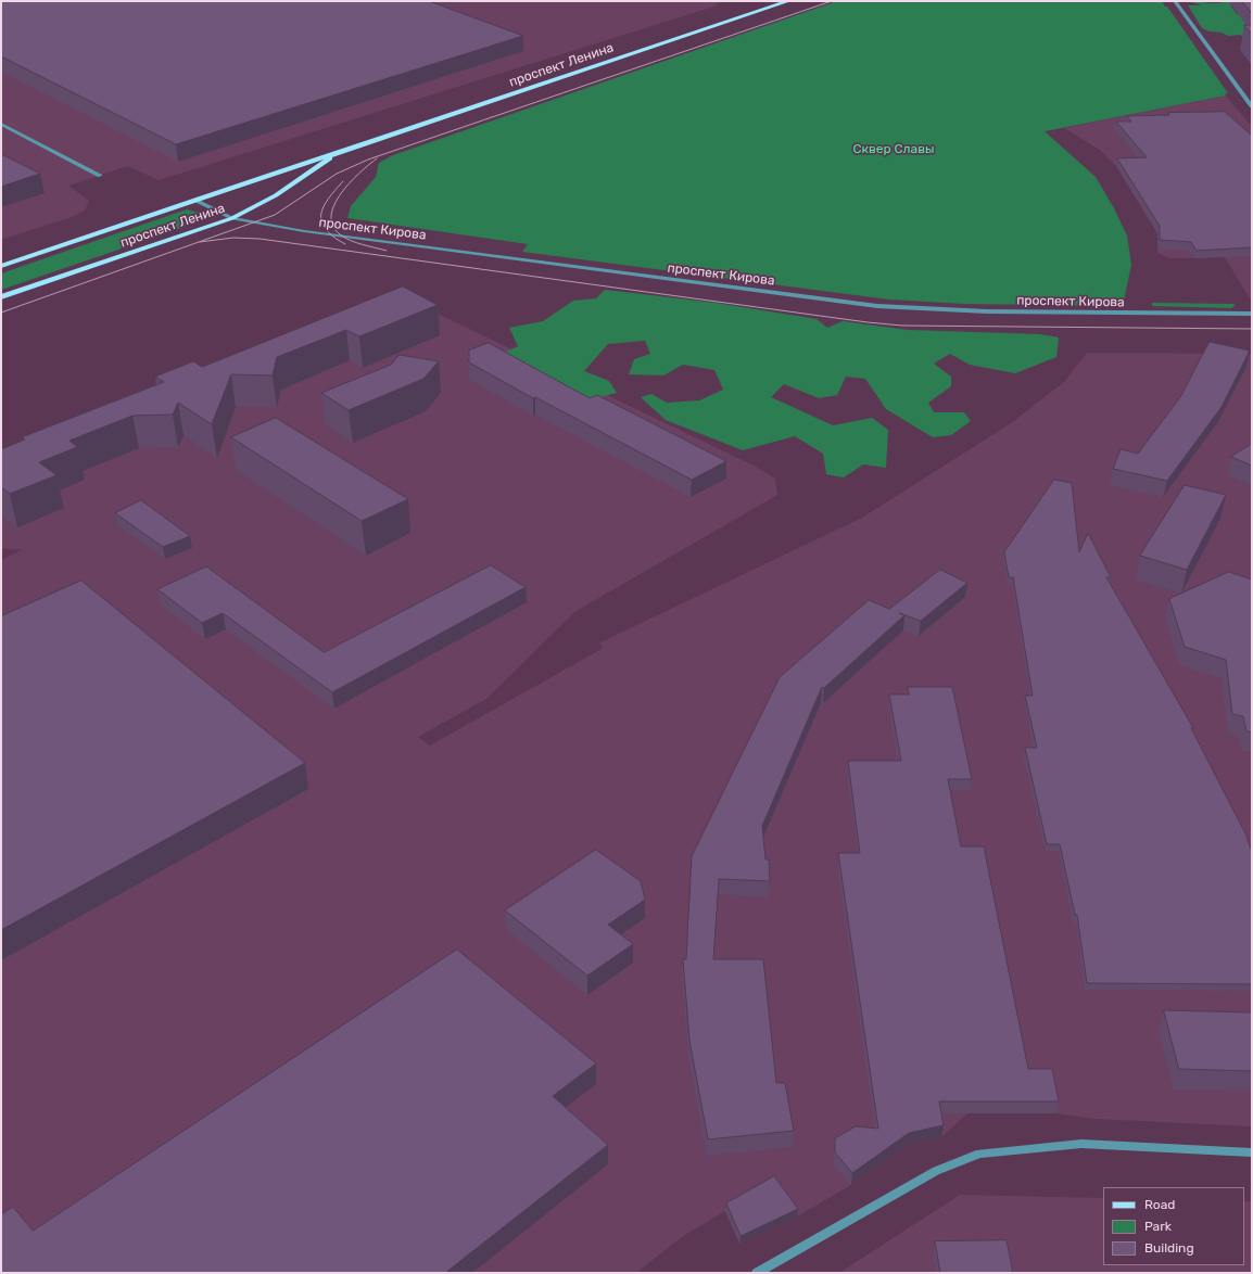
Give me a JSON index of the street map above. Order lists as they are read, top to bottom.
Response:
{
  "streets": {
    "main road": ["проспект Ленина"],
    "street": ["проспект Кирова"]
  },
  "crossings": [
    ["проспект Ленина", "проспект Кирова"]
  ],
  "parks": ["Сквер Славы"],
  "legend": ["Road", "Park", "Building"]
}
